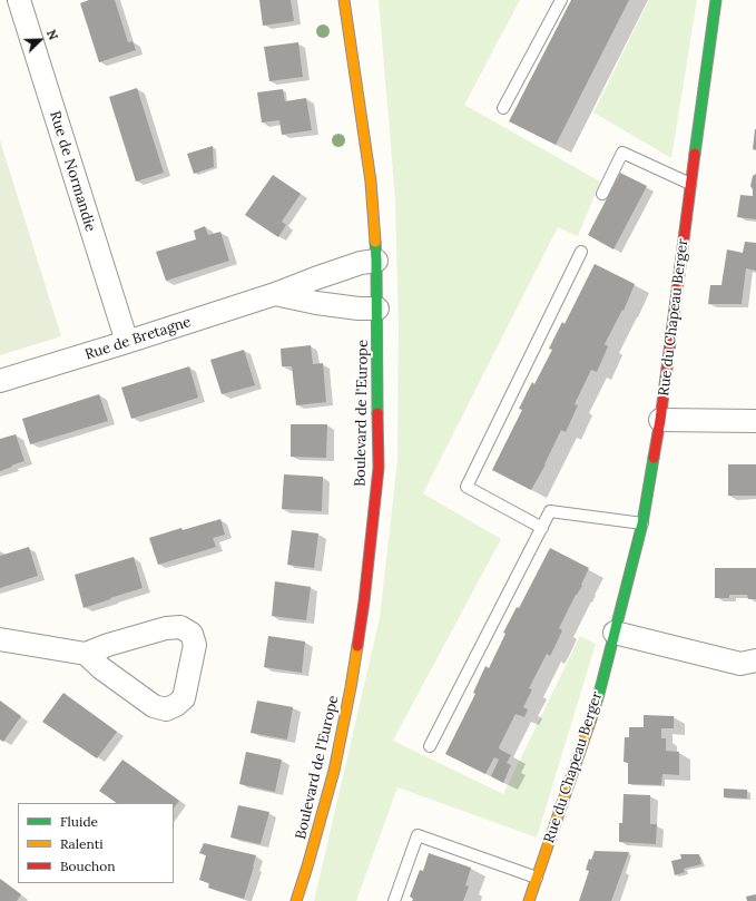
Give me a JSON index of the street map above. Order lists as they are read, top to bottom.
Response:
{
  "streets": {
    "street": [
      "Rue de Normandie",
      "Rue du Chapeau Berger",
      "Rue de Bretagne",
      "Boulevard de l'Europe"
    ]
  },
  "crossings": [
    ["Rue de Normandie", "Rue de Bretagne"],
    ["Rue de Bretagne", "Boulevard de l'Europe"]
  ],
  "legend": ["Fluide", "Ralenti", "Bouchon"],
  "north": "top right"
}
